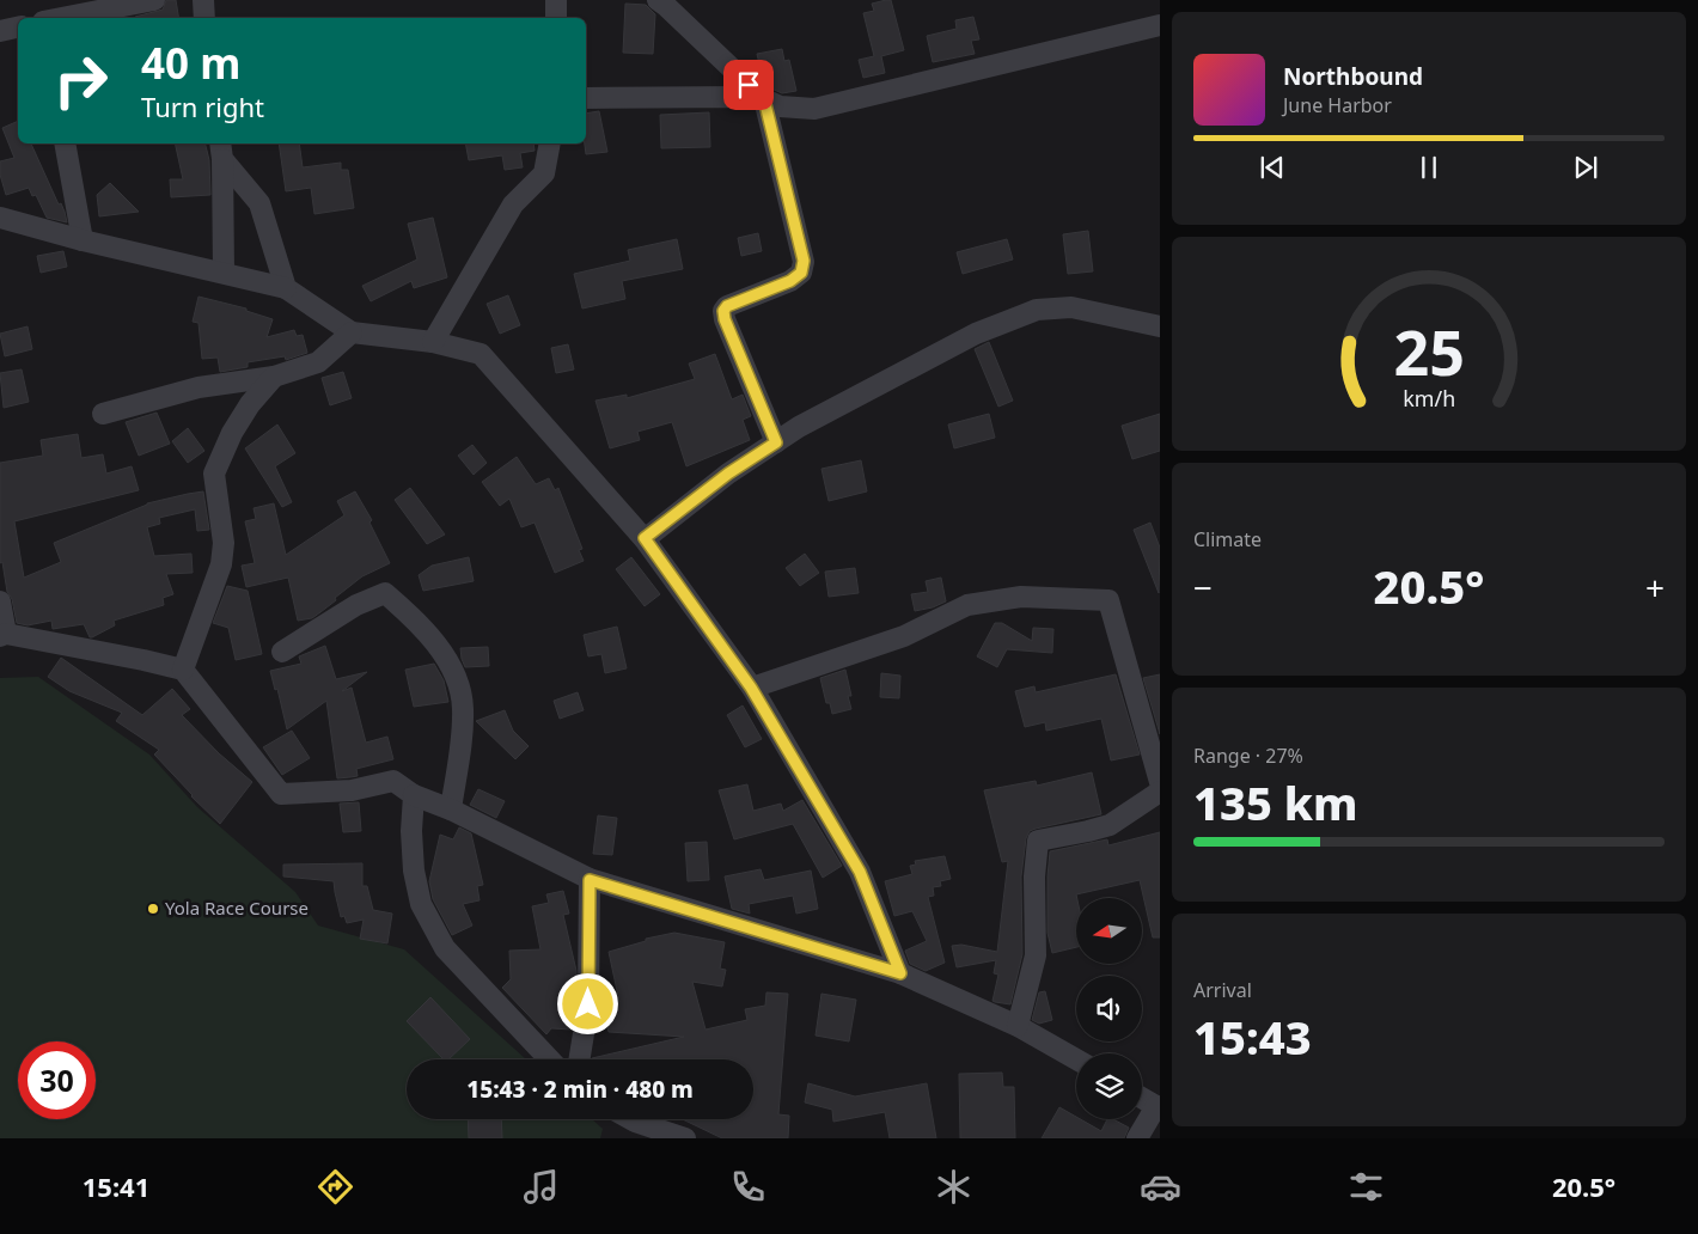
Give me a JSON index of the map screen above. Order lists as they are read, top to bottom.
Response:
{
  "places": ["Yola Race Course"],
  "north": "left",
  "page": {
    "turn": ["40 m", "Turn right"],
    "song": ["Northbound", "June Harbor"],
    "tile": [
      "Climate",
      ["Range · 27%", "135 km"],
      ["Arrival", "15:43"]
    ],
    "heat": ["−", "20.5°", "+"],
    "limit": "30",
    "trip": "15:43 · 2 min · 480 m",
    "tabs": ["15:41", "20.5°"],
    "gauge": ["25", "km/h"]
  }
}
